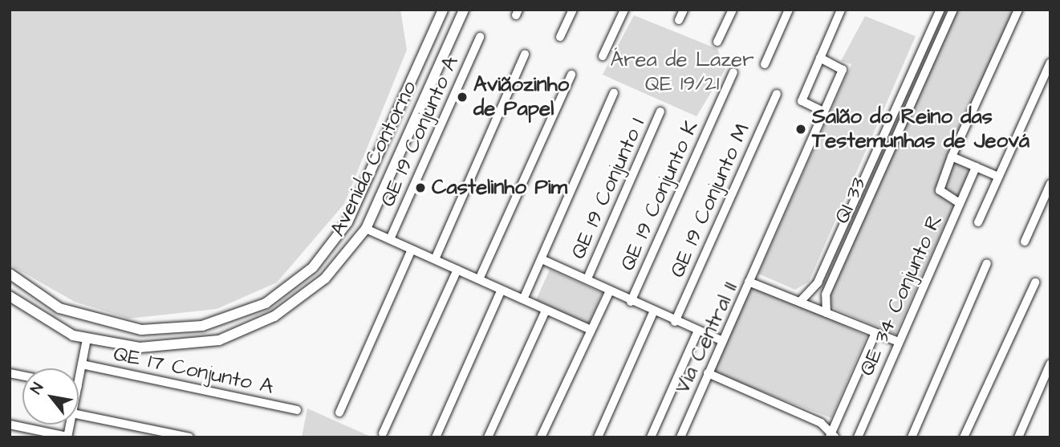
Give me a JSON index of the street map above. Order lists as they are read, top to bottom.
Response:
{
  "streets": {
    "main road": ["Avenida Contorno"],
    "street": [
      "QE 19 Conjunto A",
      "QE 19 Conjunto I",
      "QE 19 Conjunto K",
      "QE 19 Conjunto M",
      "QI 33",
      "QE 34 Conjunto R",
      "Via Central II",
      "QE 17 Conjunto A"
    ]
  },
  "crossings": [
    ["QI 33", "Via Central II"],
    ["QE 34 Conjunto R", "Via Central II"]
  ],
  "parks": ["Área de Lazer QE 19/21"],
  "places": ["Aviãozinho de Papel", "Salão do Reino das Testemunhas de Jeová", "Castelinho Pim"],
  "north": "top left"
}
